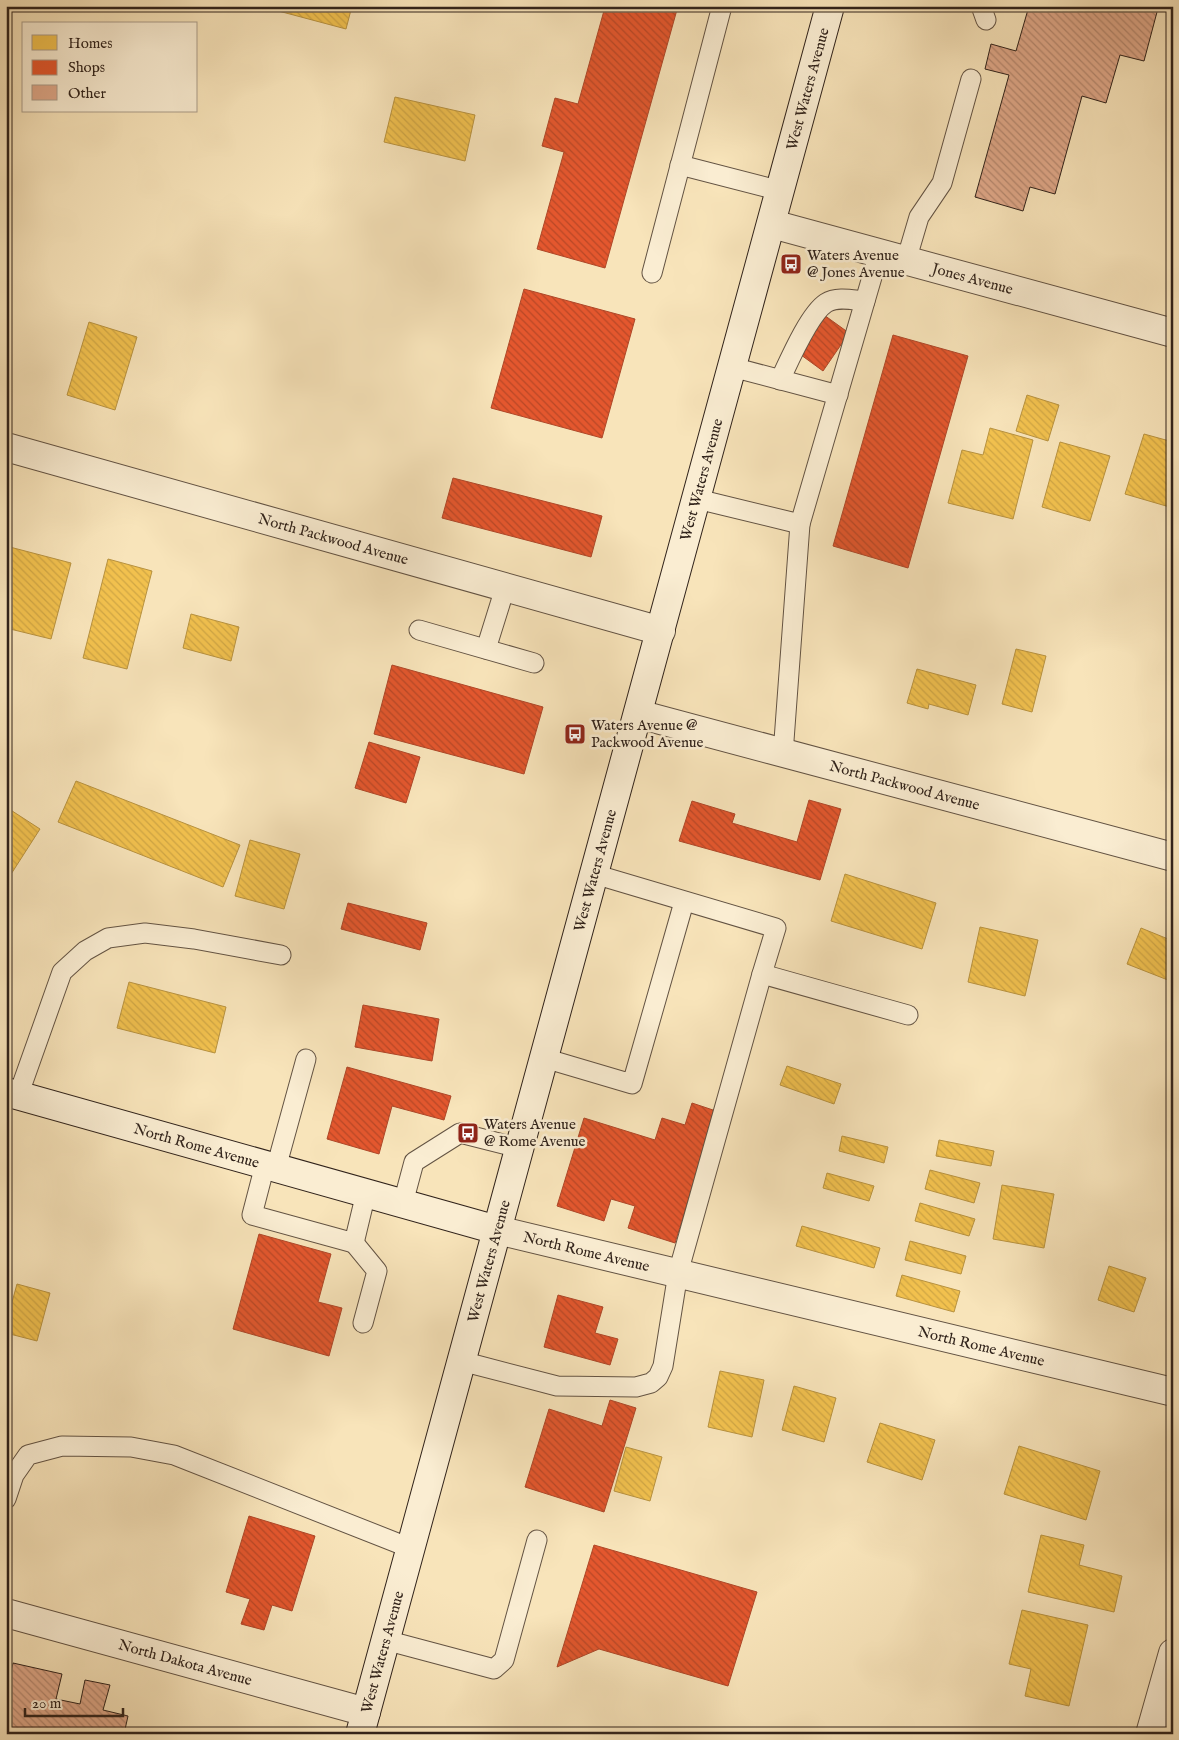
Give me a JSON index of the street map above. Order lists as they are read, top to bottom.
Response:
{
  "streets": {
    "street": [
      "West Waters Avenue",
      "Jones Avenue",
      "North Packwood Avenue",
      "North Rome Avenue",
      "North Dakota Avenue"
    ]
  },
  "crossings": [
    ["West Waters Avenue", "Jones Avenue"],
    ["West Waters Avenue", "North Packwood Avenue"],
    ["West Waters Avenue", "North Rome Avenue"],
    ["West Waters Avenue", "North Dakota Avenue"]
  ],
  "places": {
    "bus stop": ["Waters Avenue @ Jones Avenue", "Waters Avenue @ Packwood Avenue", "Waters Avenue @ Rome Avenue"]
  },
  "legend": ["Homes", "Shops", "Other"],
  "scale_bar": "20 m"
}
